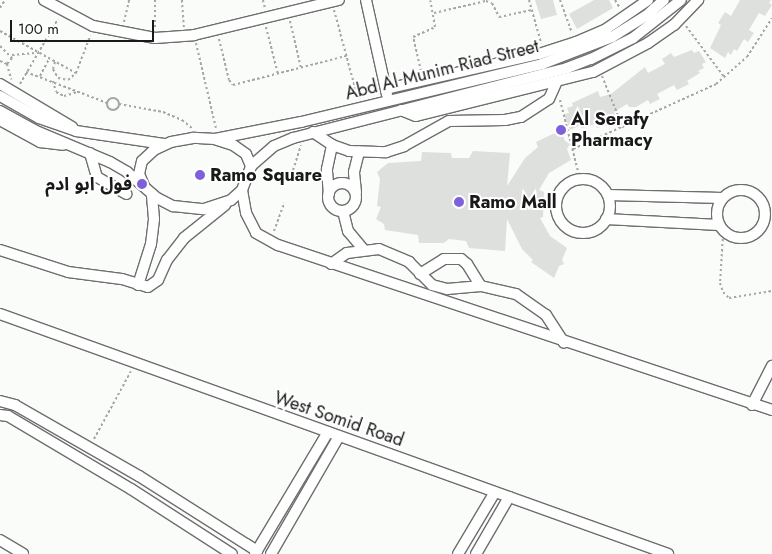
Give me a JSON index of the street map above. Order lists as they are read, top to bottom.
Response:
{
  "streets": {
    "street": ["Abd Al Munim Riad Street", "West Somid Road"]
  },
  "places": [
    "Al Serafy Pharmacy",
    "Ramo Square",
    "فول ابو ادم",
    "Ramo Mall"
  ],
  "scale_bar": "100 m"
}
